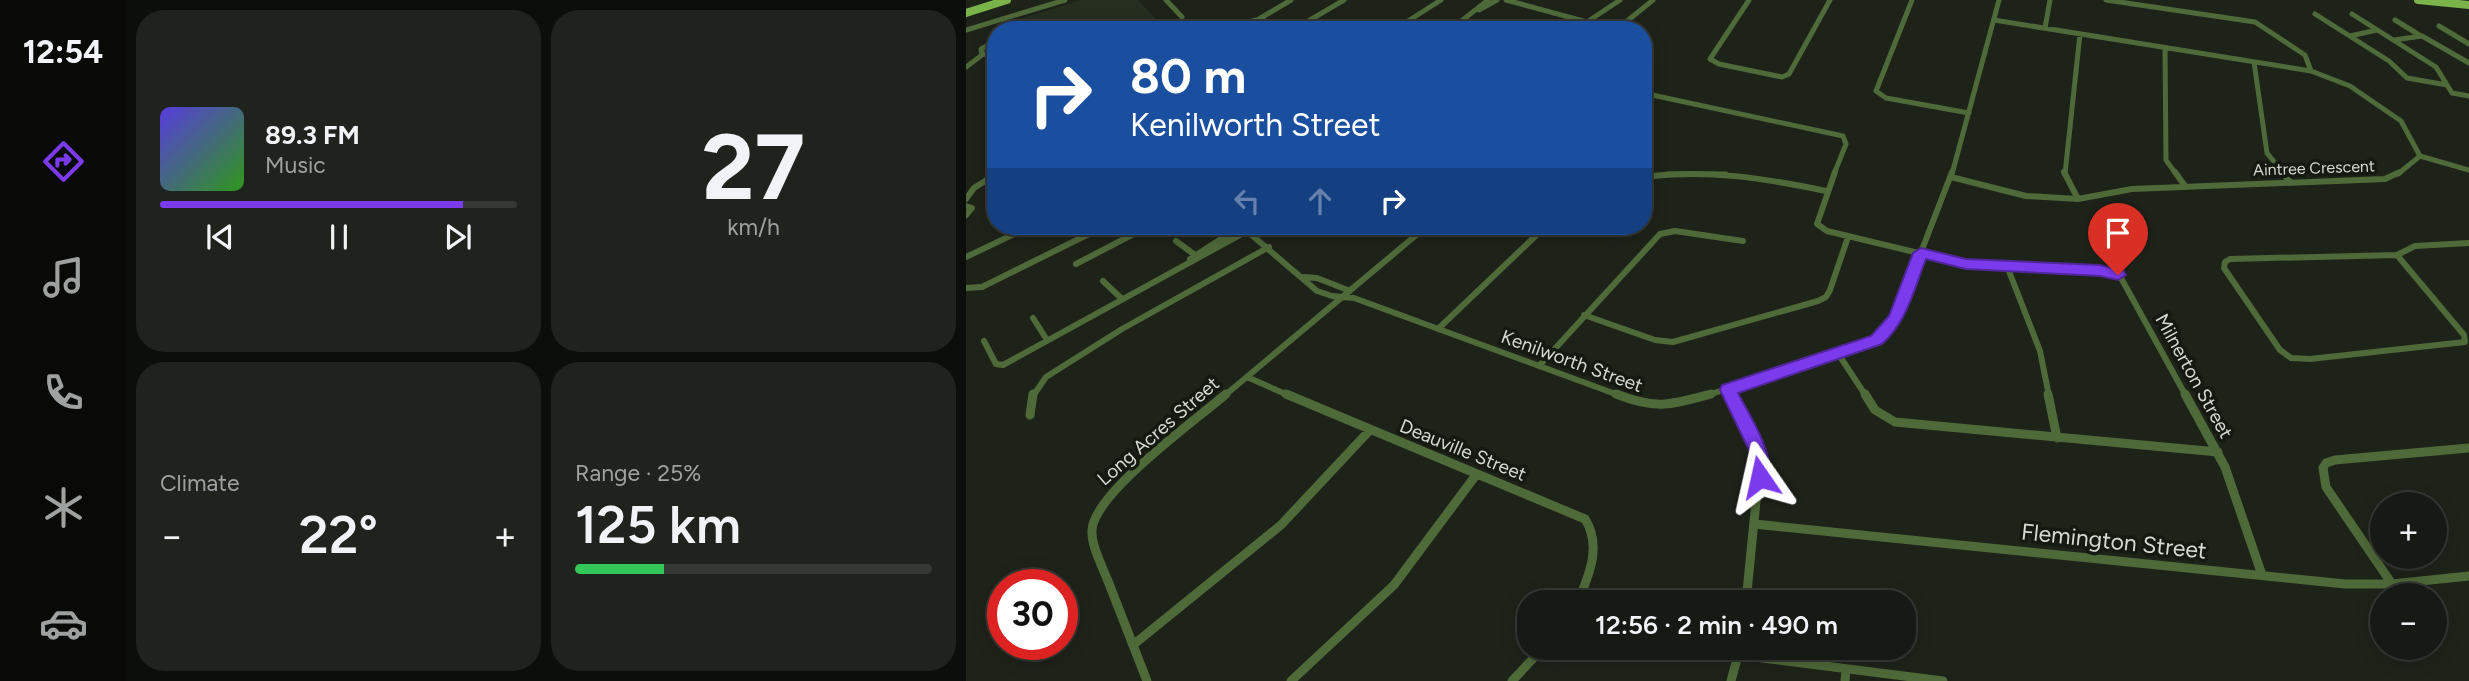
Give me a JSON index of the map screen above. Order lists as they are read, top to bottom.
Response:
{
  "streets": {
    "street": [
      "Aintree Crescent",
      "Kenilworth Street",
      "Milnerton Street",
      "Long Acres Street",
      "Deauville Street",
      "Flemington Street"
    ]
  },
  "crossings": [
    ["Aintree Crescent", "Kenilworth Street"],
    ["Kenilworth Street", "Milnerton Street"],
    ["Kenilworth Street", "Long Acres Street"],
    ["Milnerton Street", "Flemington Street"],
    ["Long Acres Street", "Deauville Street"]
  ],
  "page": {
    "tabs": "12:54",
    "tile": [
      ["27", "km/h"],
      "Climate",
      ["Range · 25%", "125 km"]
    ],
    "turn": ["80 m", "Kenilworth Street"],
    "song": ["89.3 FM", "Music"],
    "map_buttons": ["+", "−"],
    "heat": ["−", "22°", "+"],
    "limit": "30",
    "trip": "12:56 · 2 min · 490 m"
  }
}
